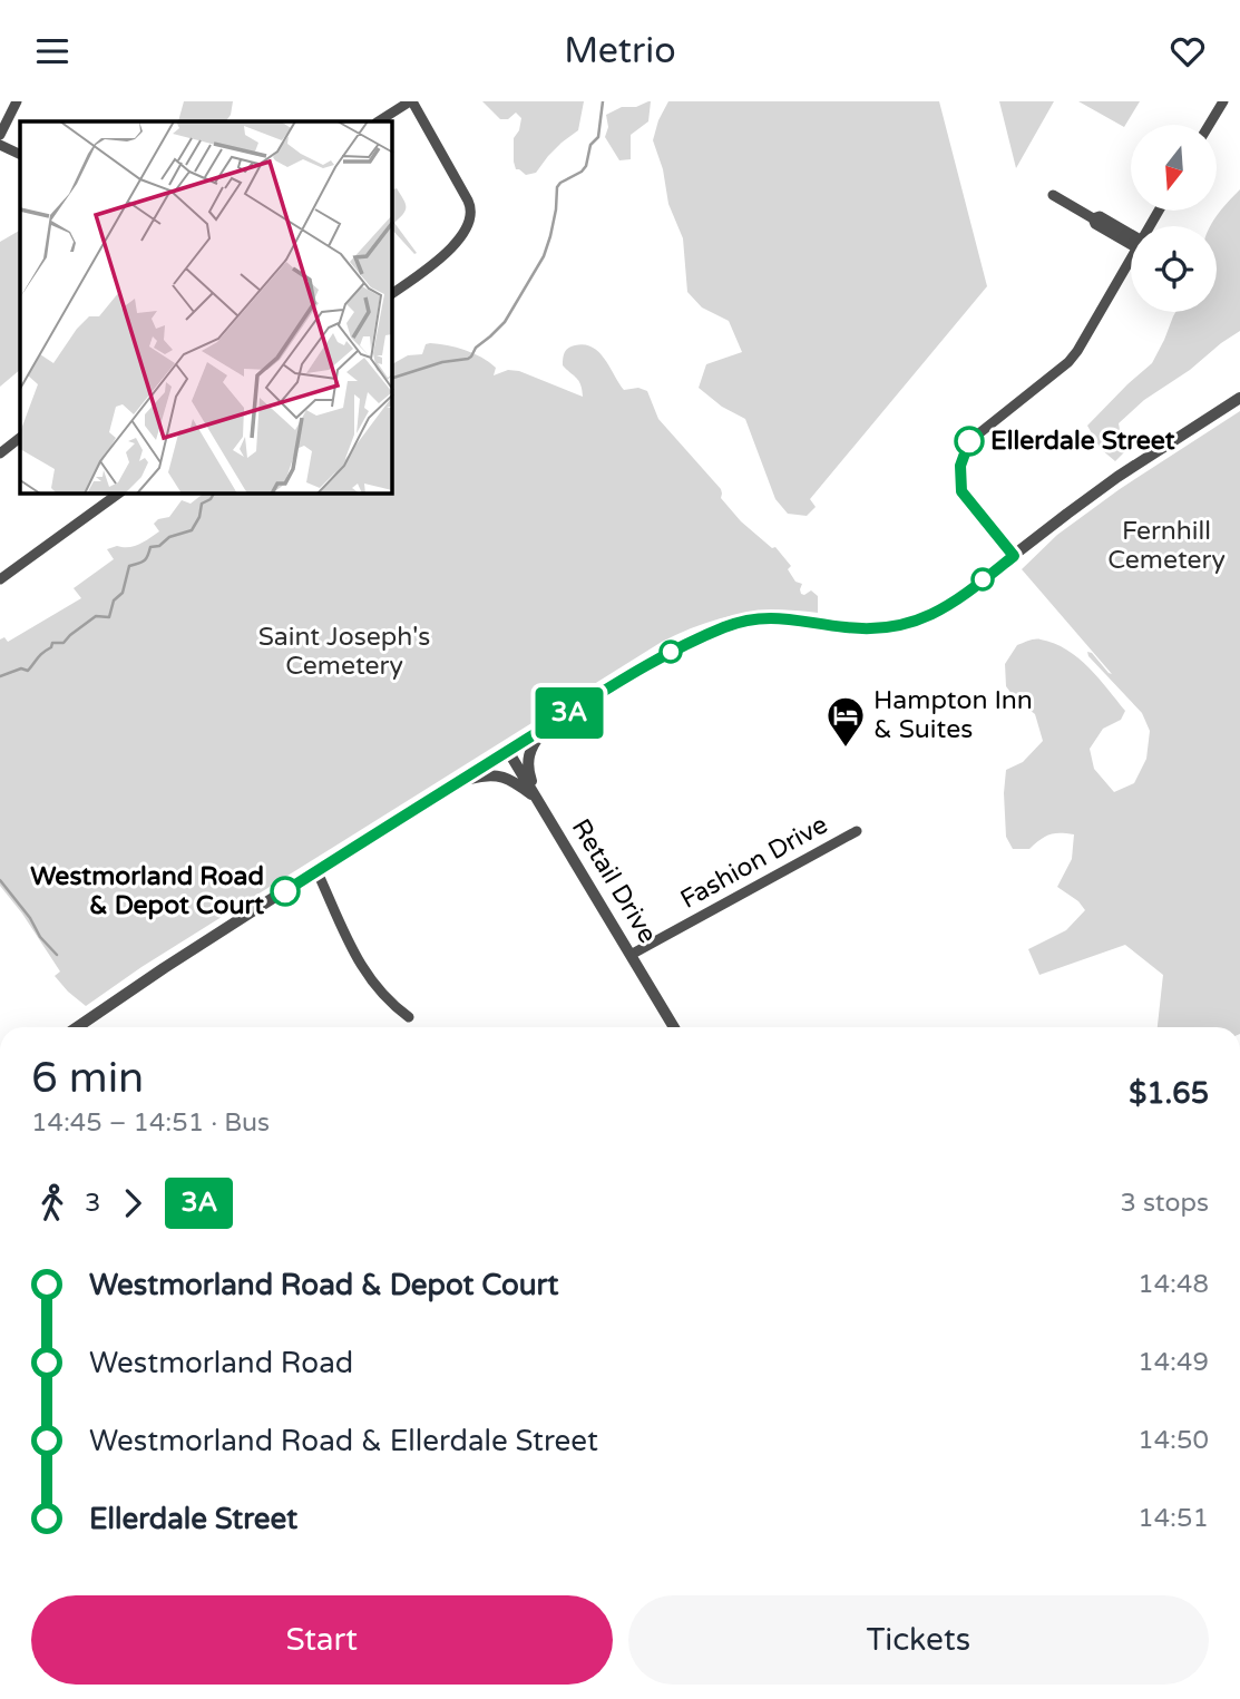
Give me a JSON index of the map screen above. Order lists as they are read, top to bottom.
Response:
{
  "streets": {
    "street": ["Fashion Drive", "Retail Drive"]
  },
  "crossings": [
    ["Fashion Drive", "Retail Drive"]
  ],
  "parks": ["Fernhill Cemetery", "Saint Joseph's Cemetery"],
  "places": {
    "other": ["Ellerdale Street", "Westmorland Road & Depot Court"],
    "hotel": ["Hampton Inn & Suites"]
  },
  "lines": ["bus line 3A"],
  "north": "bottom",
  "page": {
    "header": "Metrio",
    "on_map": "3A",
    "heading": ["6 min", "14:45 – 14:51 · Bus", "$1.65"],
    "legs": ["3", "3A", "3 stops"],
    "list": [
      {
        "name": "Westmorland Road & Depot Court",
        "value": "14:48"
      },
      {
        "name": "Westmorland Road",
        "value": "14:49"
      },
      {
        "name": "Westmorland Road & Ellerdale Street",
        "value": "14:50"
      },
      {
        "name": "Ellerdale Street",
        "value": "14:51"
      }
    ],
    "buttons": ["Start", "Tickets"]
  }
}
